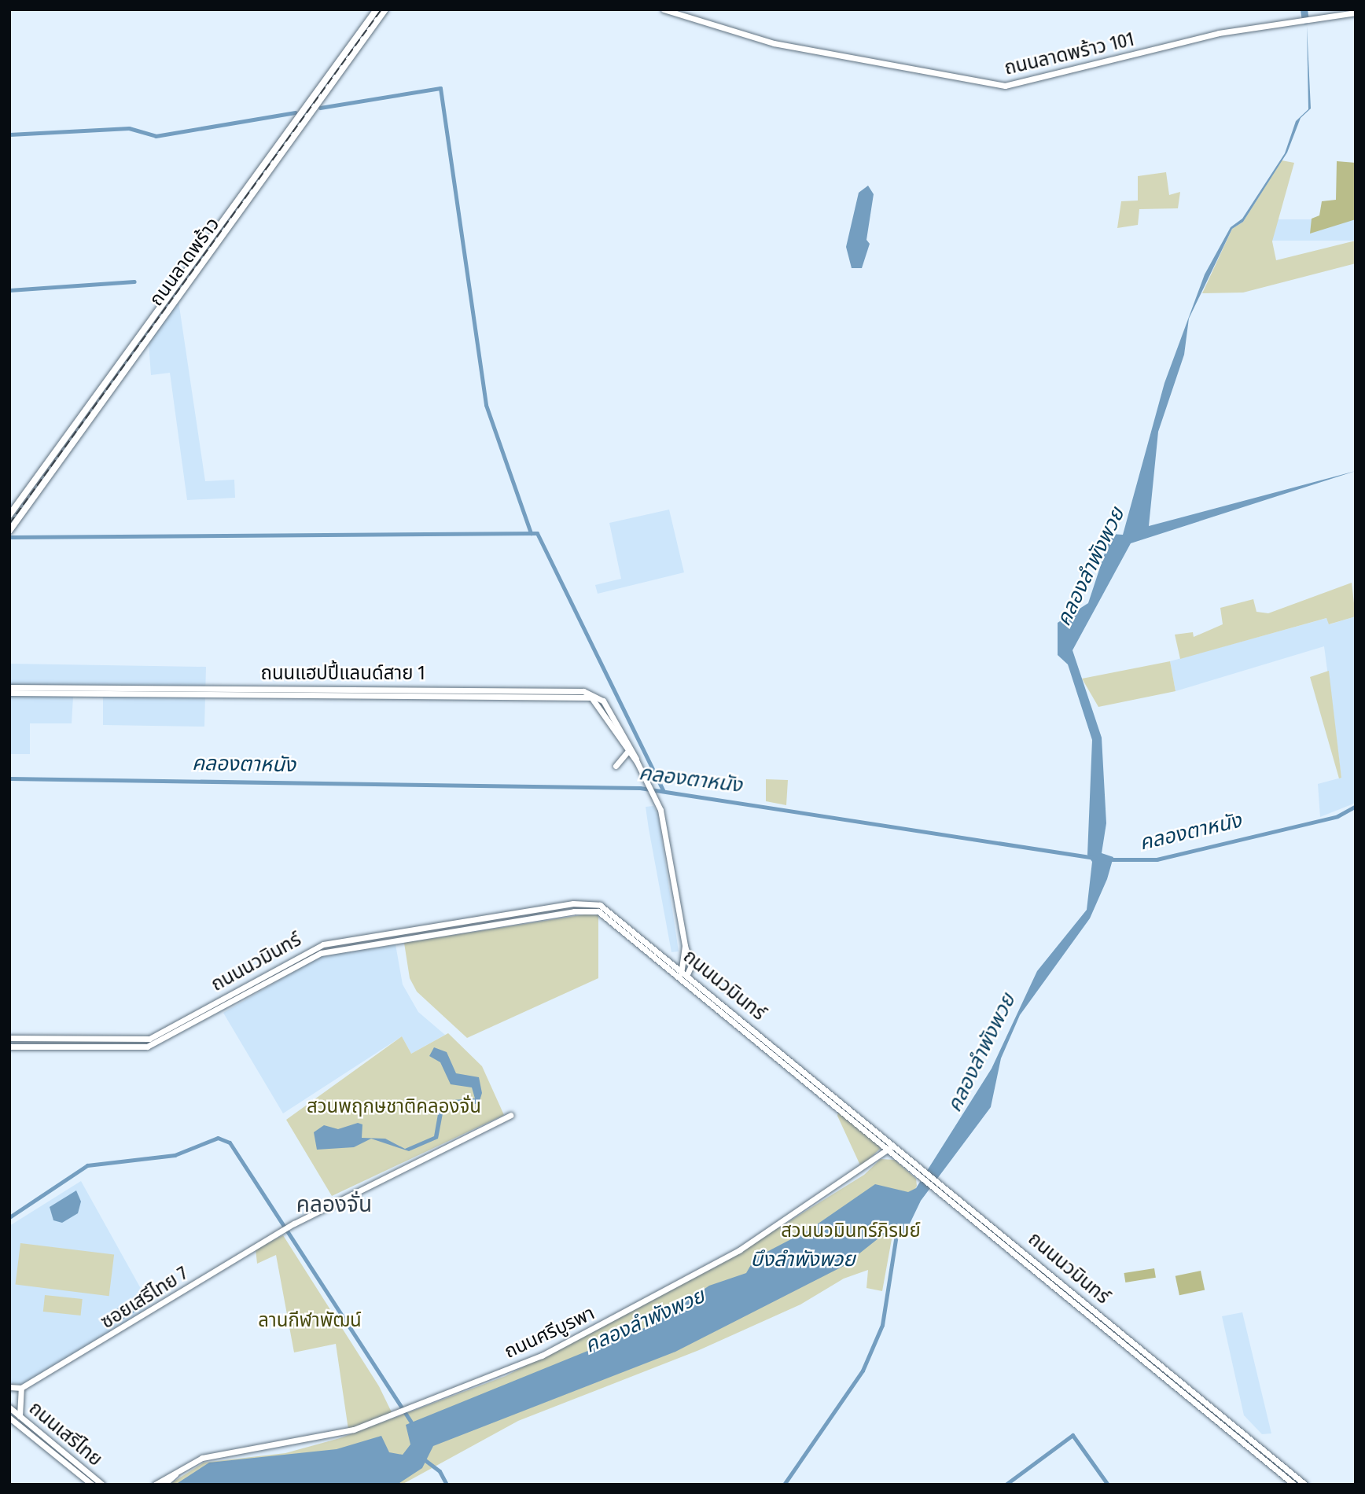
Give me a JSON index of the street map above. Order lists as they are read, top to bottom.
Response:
{
  "streets": {
    "main road": [
      "ถนนลาดพร้าว 101",
      "ถนนลาดพร้าว",
      "ถนนแฮปปี้แลนด์สาย 1",
      "ถนนนวมินทร์",
      "ซอยเสรีไทย 7",
      "ถนนศรีบูรพา",
      "ถนนเสรีไทย"
    ]
  },
  "crossings": [
    ["ถนนแฮปปี้แลนด์สาย 1", "ถนนนวมินทร์"],
    ["ถนนนวมินทร์", "ถนนศรีบูรพา"]
  ],
  "districts": ["คลองจั่น"],
  "water": ["คลองลำพังพวย", "คลองตาหนัง", "บึงลำพังพวย"],
  "parks": ["สวนพฤกษชาติคลองจั่น", "สวนนวมินทร์ภิรมย์", "ลานกีฬาพัฒน์"]
}
